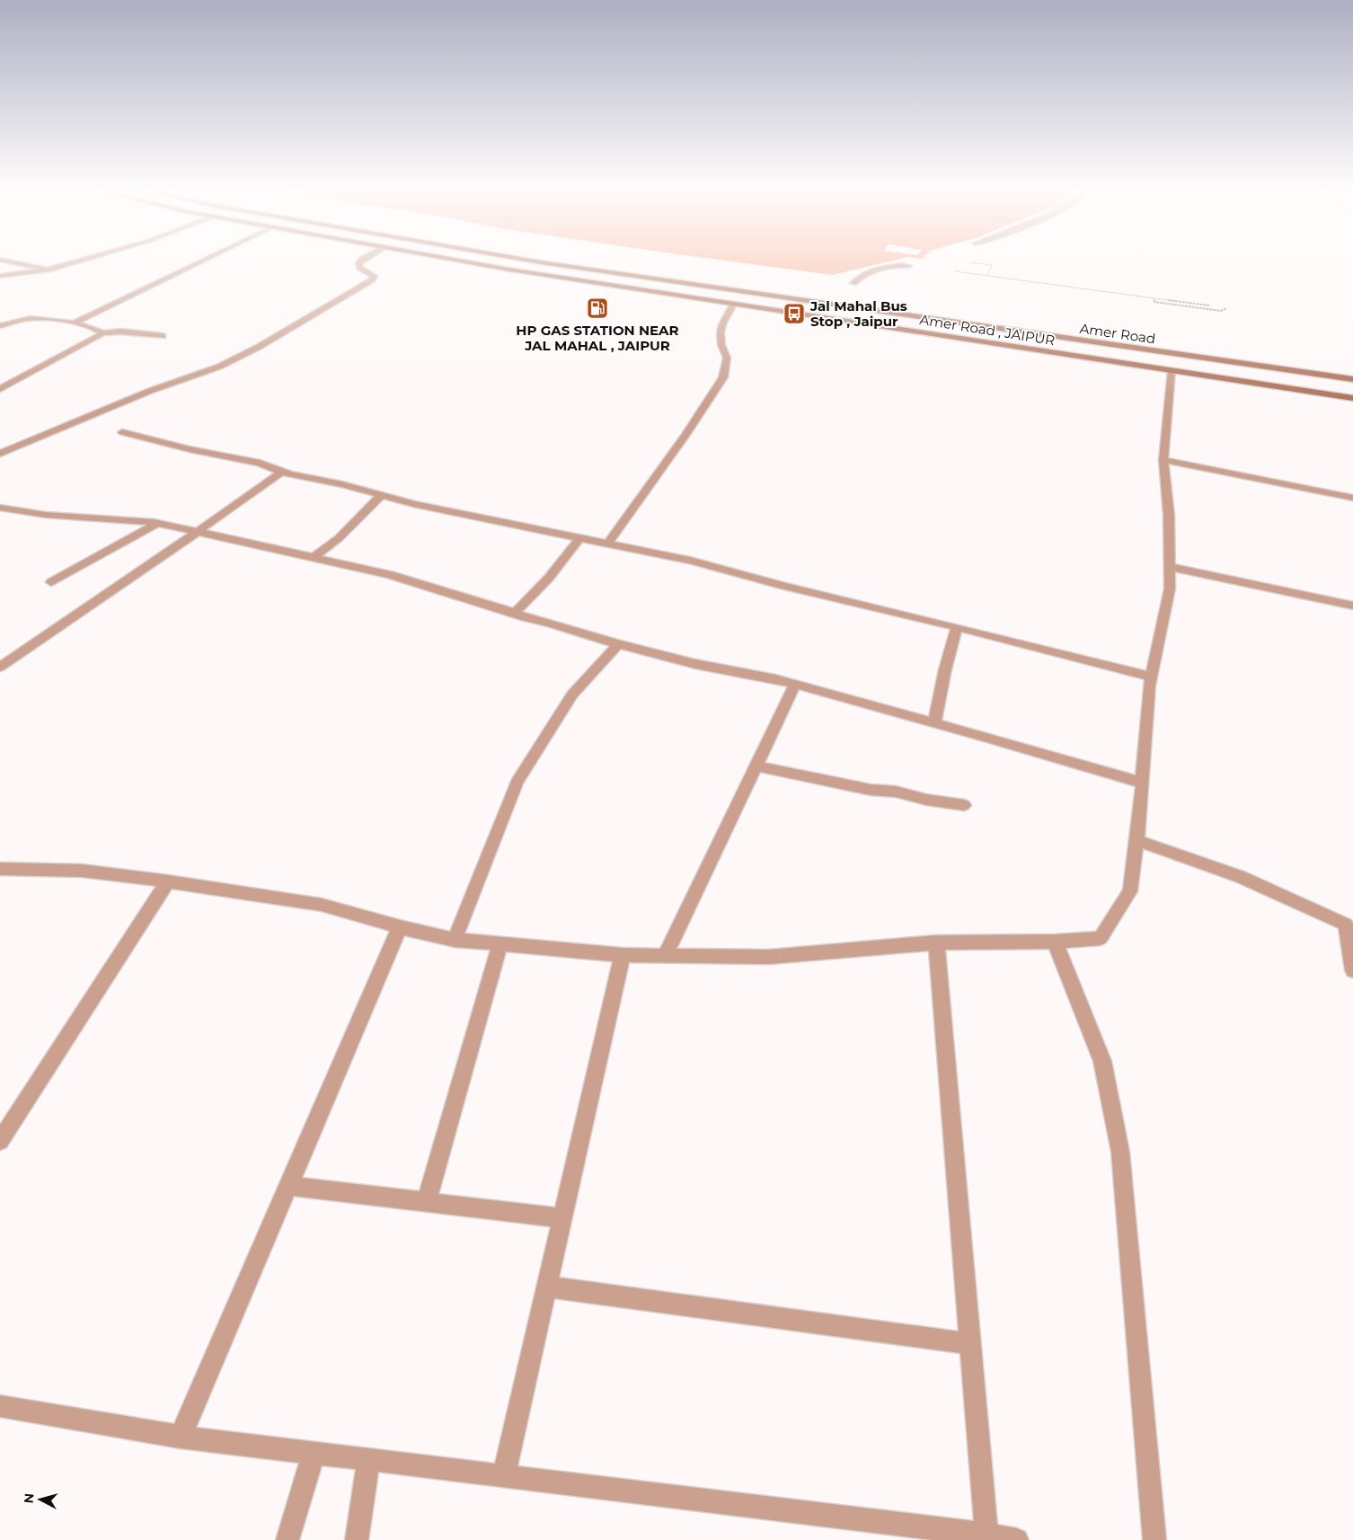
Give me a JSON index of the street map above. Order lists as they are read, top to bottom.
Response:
{
  "streets": {
    "main road": ["Amer Road , JAIPUR", "Amer Road"]
  },
  "places": {
    "fuel station": ["HP GAS STATION NEAR JAL MAHAL , JAIPUR"],
    "bus stop": ["Jal Mahal Bus Stop , Jaipur"]
  },
  "north": "left"
}
